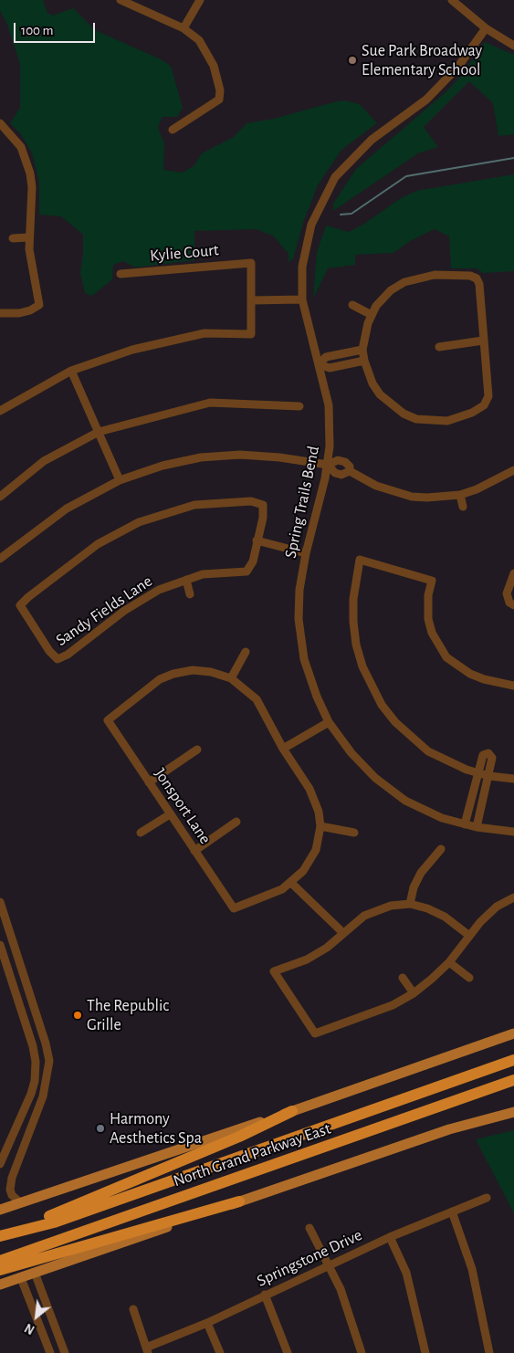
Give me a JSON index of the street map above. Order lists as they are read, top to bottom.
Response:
{
  "streets": {
    "highway": ["North Grand Parkway East"],
    "street": [
      "Kylie Court",
      "Spring Trails Bend",
      "Sandy Fields Lane",
      "Jonsport Lane",
      "Springstone Drive"
    ]
  },
  "places": ["Sue Park Broadway Elementary School", "The Republic Grille", "Harmony Aesthetics Spa"],
  "scale_bar": "100 m",
  "north": "bottom left"
}
